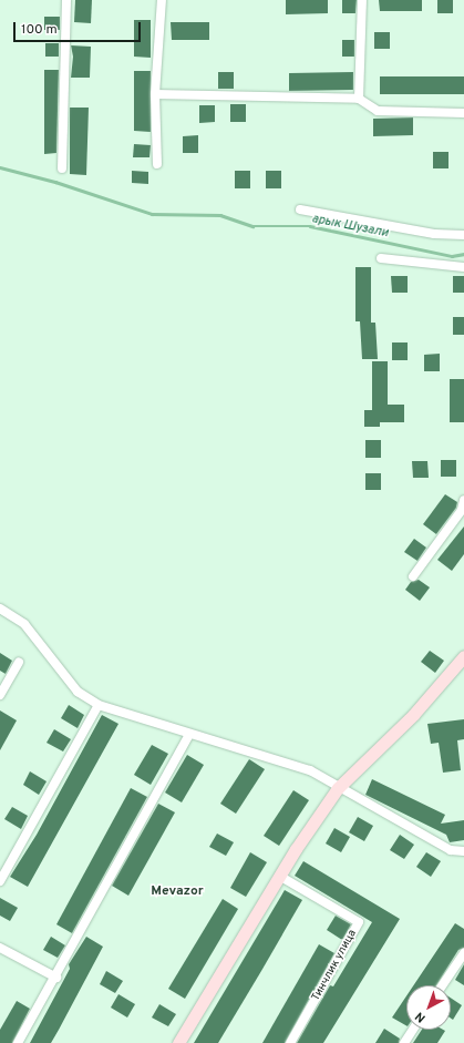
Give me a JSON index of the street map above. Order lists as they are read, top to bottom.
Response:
{
  "streets": {
    "street": ["Тинчлик улица"]
  },
  "districts": ["Mevazor"],
  "water": ["арык Шузали"],
  "scale_bar": "100 m",
  "north": "bottom left"
}
